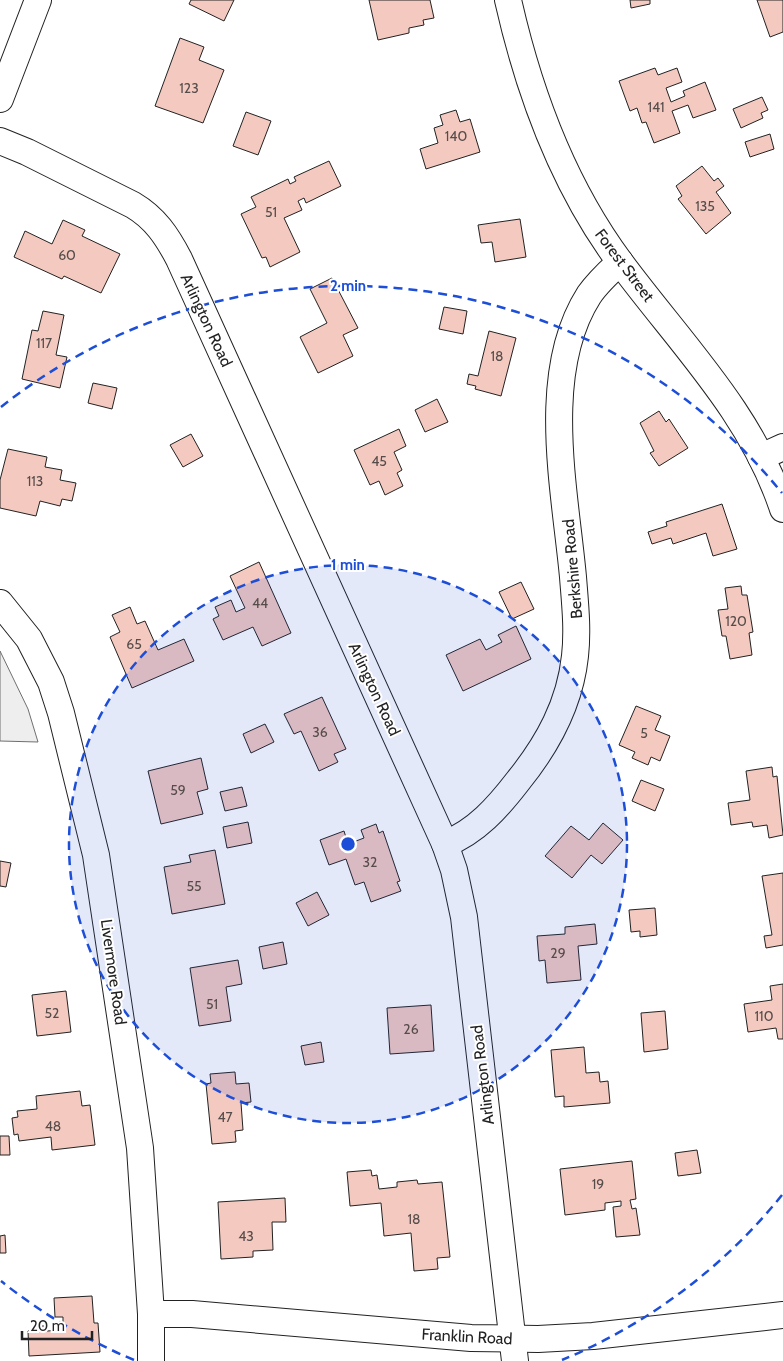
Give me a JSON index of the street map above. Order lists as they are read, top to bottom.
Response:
{
  "streets": {
    "street": [
      "Forest Street",
      "Arlington Road",
      "Berkshire Road",
      "Livermore Road",
      "Franklin Road"
    ]
  },
  "crossings": [
    ["Forest Street", "Berkshire Road"],
    ["Arlington Road", "Berkshire Road"],
    ["Arlington Road", "Franklin Road"],
    ["Livermore Road", "Franklin Road"]
  ],
  "house_numbers": [
    "123",
    "141",
    "140",
    "135",
    "51",
    "60",
    "117",
    "18",
    "45",
    "113",
    "44",
    "120",
    "65",
    "36",
    "5",
    "59",
    "32",
    "55",
    "29",
    "51",
    "52",
    "110",
    "26",
    "47",
    "48",
    "19",
    "18",
    "43"
  ],
  "scale_bar": "20 m",
  "rings": ["2 min", "1 min"]
}
